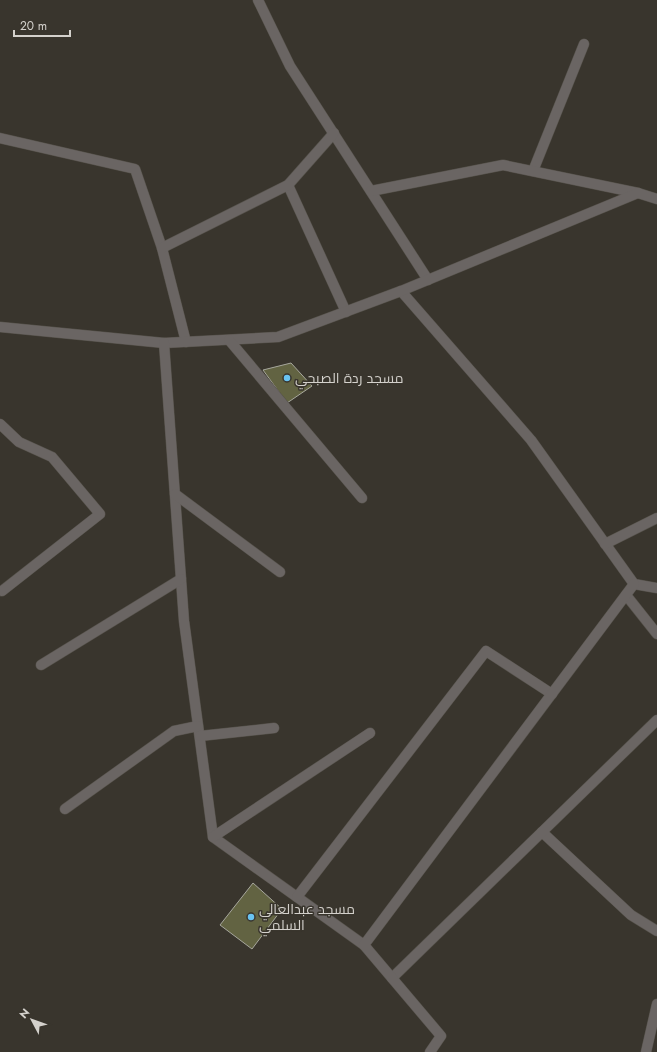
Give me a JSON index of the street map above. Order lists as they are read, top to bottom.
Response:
{
  "places": ["مسجد ردة الصبحي", "مسجد عبدالعالي السلمي"],
  "scale_bar": "20 m",
  "north": "top left"
}
